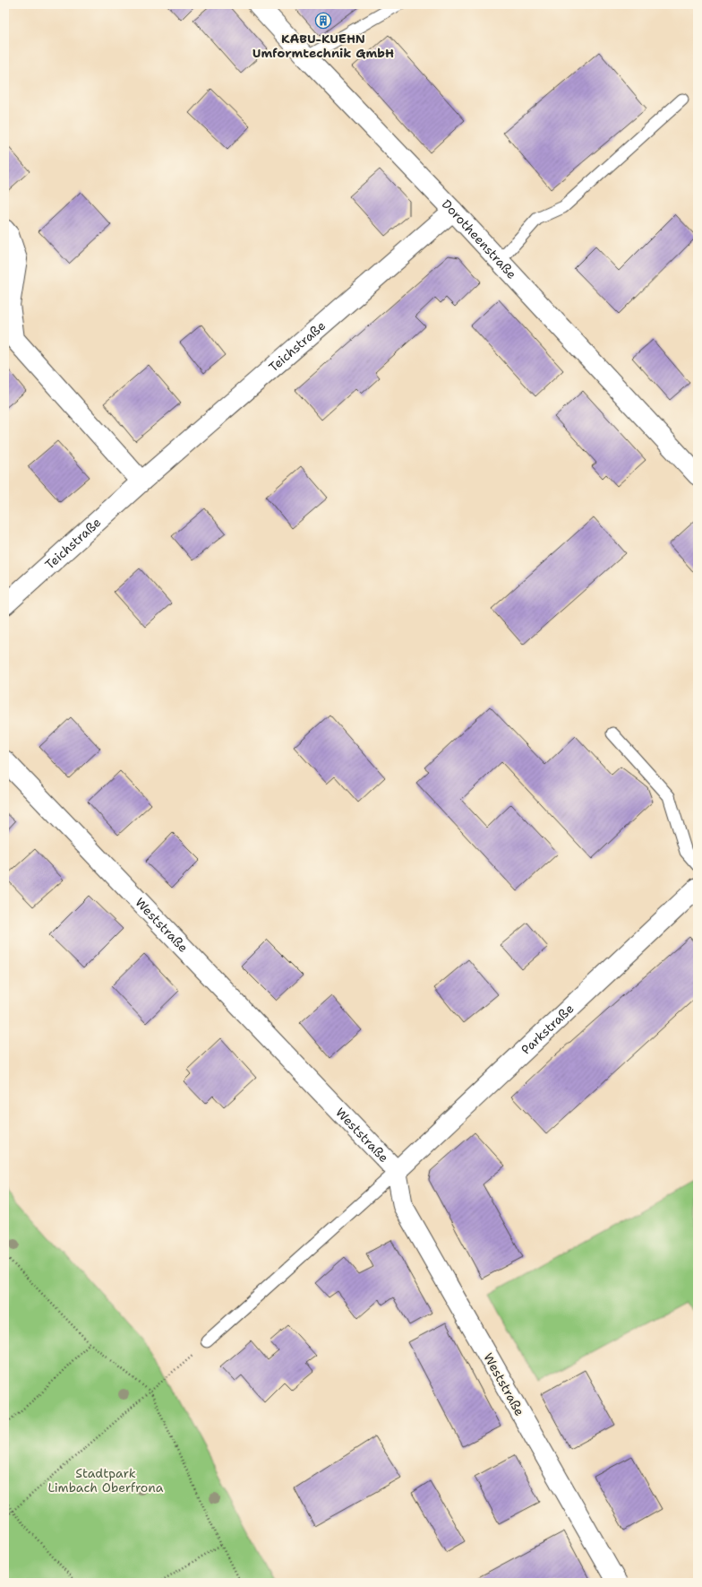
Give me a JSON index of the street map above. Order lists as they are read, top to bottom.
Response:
{
  "streets": {
    "main road": [
      "Dorotheenstraße",
      "Teichstraße",
      "Weststraße",
      "Parkstraße"
    ]
  },
  "crossings": [
    ["Dorotheenstraße", "Teichstraße"],
    ["Weststraße", "Parkstraße"]
  ],
  "parks": ["Stadtpark Limbach Oberfrona"],
  "places": {
    "building": ["KABU-KUEHN Umformtechnik GmbH"]
  }
}
